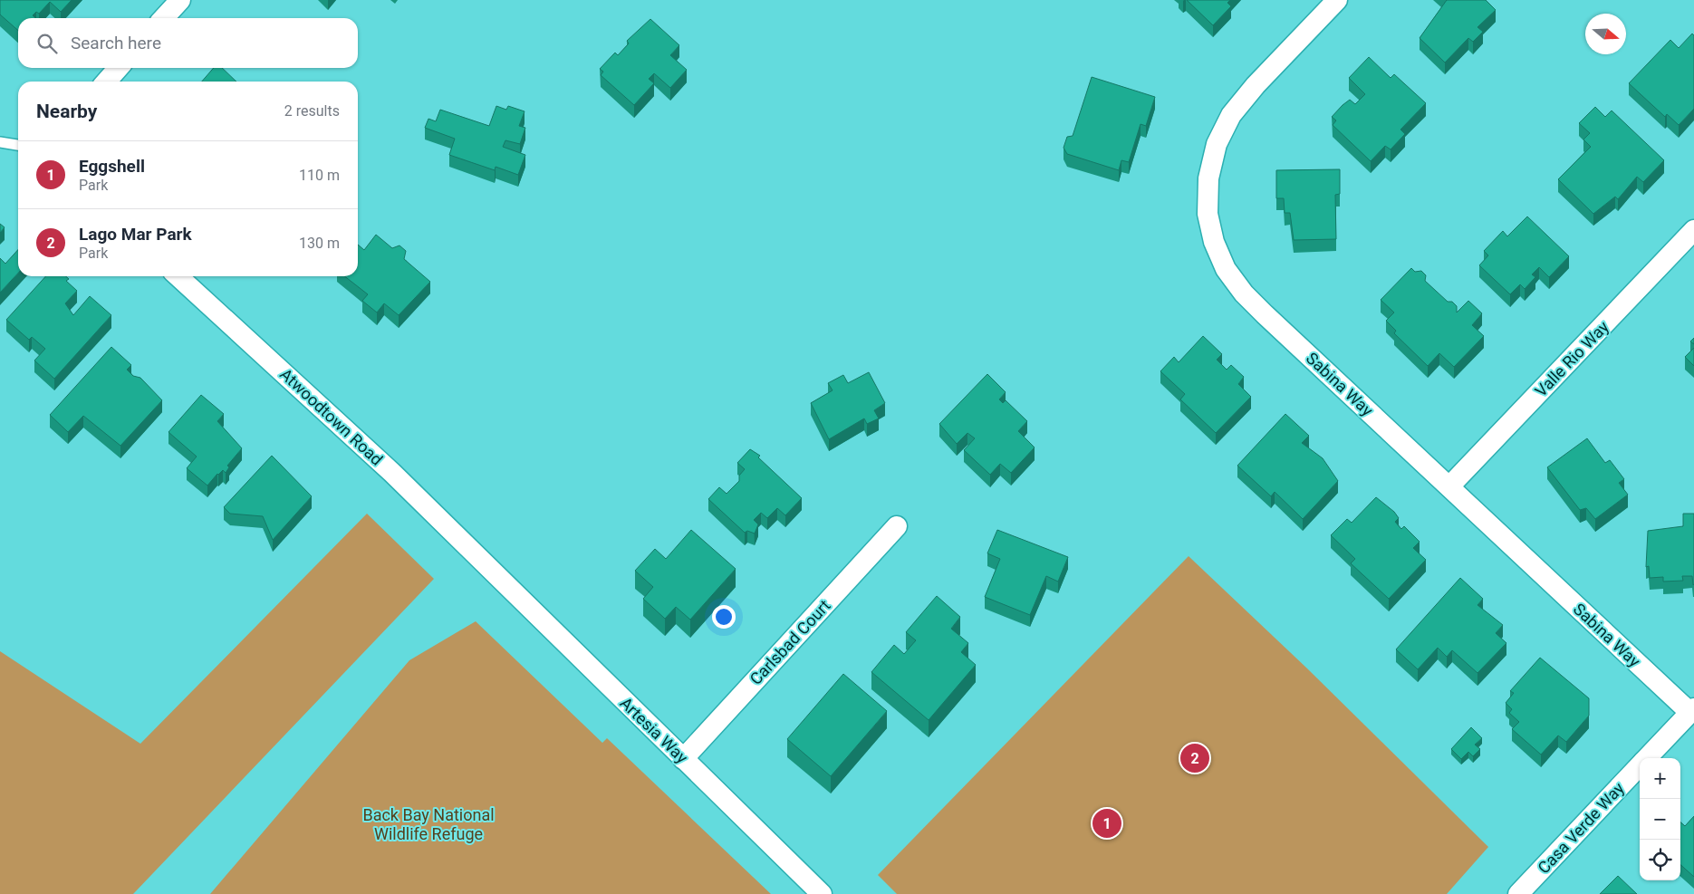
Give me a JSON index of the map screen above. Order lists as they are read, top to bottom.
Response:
{
  "streets": {
    "street": [
      "Valle Rio Way",
      "Sabina Way",
      "Atwoodtown Road",
      "Carlsbad Court",
      "Artesia Way",
      "Casa Verde Way"
    ]
  },
  "crossings": [
    ["Valle Rio Way", "Sabina Way"],
    ["Sabina Way", "Casa Verde Way"],
    ["Atwoodtown Road", "Artesia Way"],
    ["Carlsbad Court", "Artesia Way"]
  ],
  "parks": ["Back Bay National Wildlife Refuge"],
  "north": "right",
  "page": {
    "search": "Search here",
    "heading": ["Nearby", "2 results"],
    "list": [
      {
        "mark": "1",
        "name": "Eggshell",
        "note": "Park",
        "value": "110 m"
      },
      {
        "mark": "2",
        "name": "Lago Mar Park",
        "note": "Park",
        "value": "130 m"
      }
    ],
    "pins": ["2", "1"],
    "map_buttons": ["+", "−"]
  }
}
